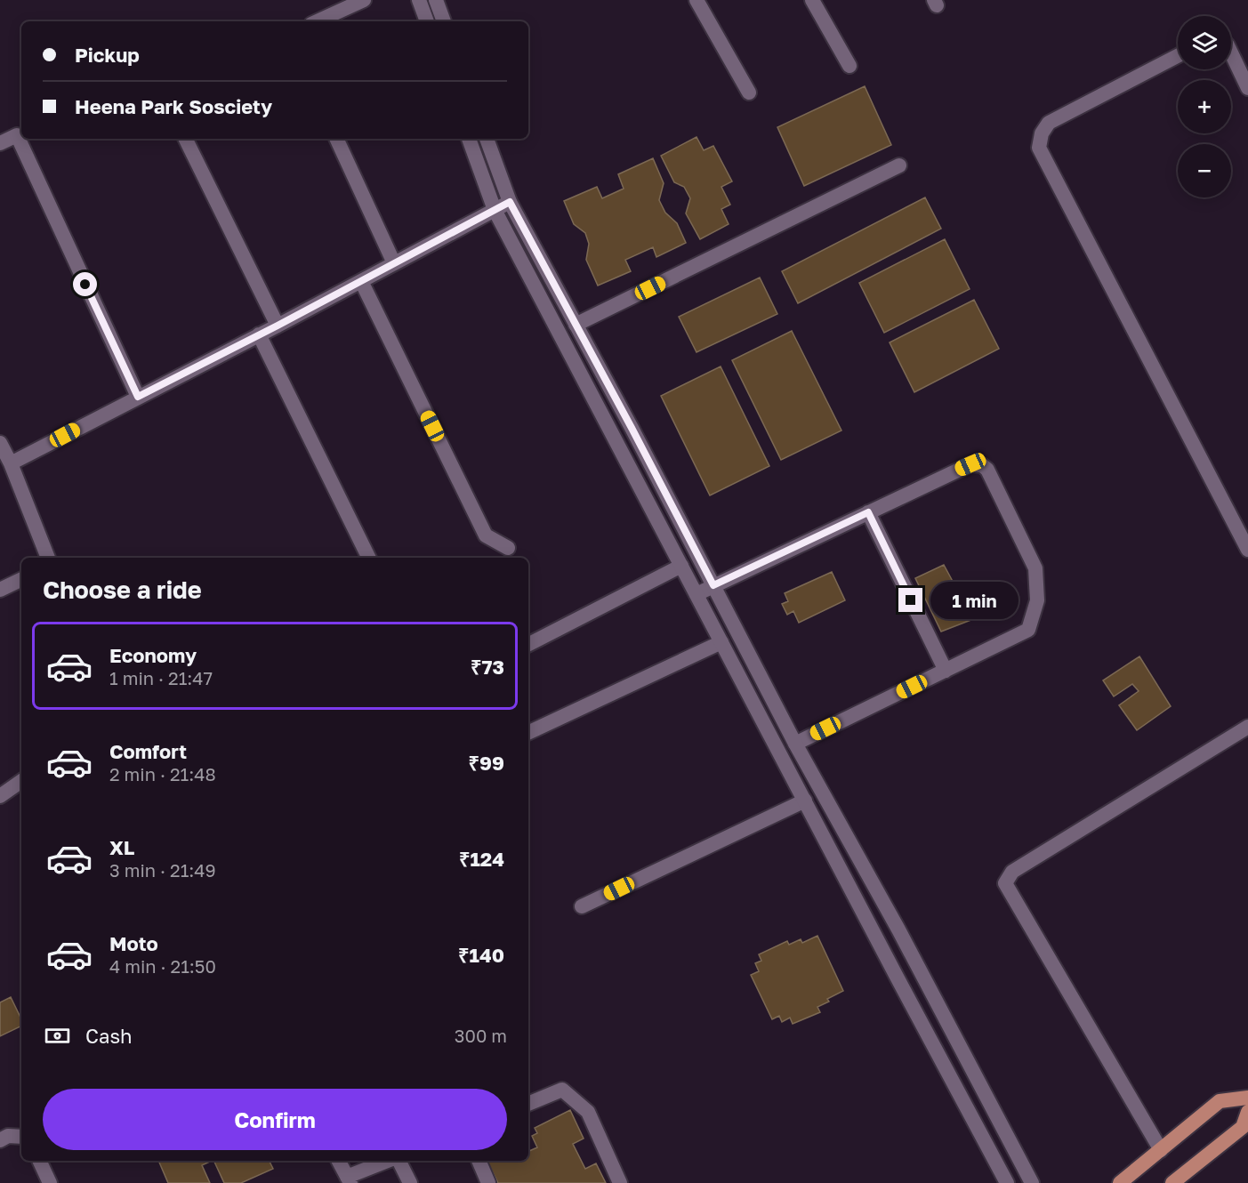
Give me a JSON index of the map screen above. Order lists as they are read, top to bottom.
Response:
{
  "page": {
    "map_buttons": ["+", "−"],
    "banner": ["Pickup", "Heena Park Sosciety"],
    "heading": "Choose a ride",
    "bubble": "1 min",
    "list": [
      {
        "name": "Economy",
        "note": "1 min · 21:47",
        "value": "₹73"
      },
      {
        "name": "Comfort",
        "note": "2 min · 21:48",
        "value": "₹99"
      },
      {
        "name": "XL",
        "note": "3 min · 21:49",
        "value": "₹124"
      },
      {
        "name": "Moto",
        "note": "4 min · 21:50",
        "value": "₹140"
      }
    ],
    "pay": ["Cash", "300 m"],
    "buttons": "Confirm"
  }
}
